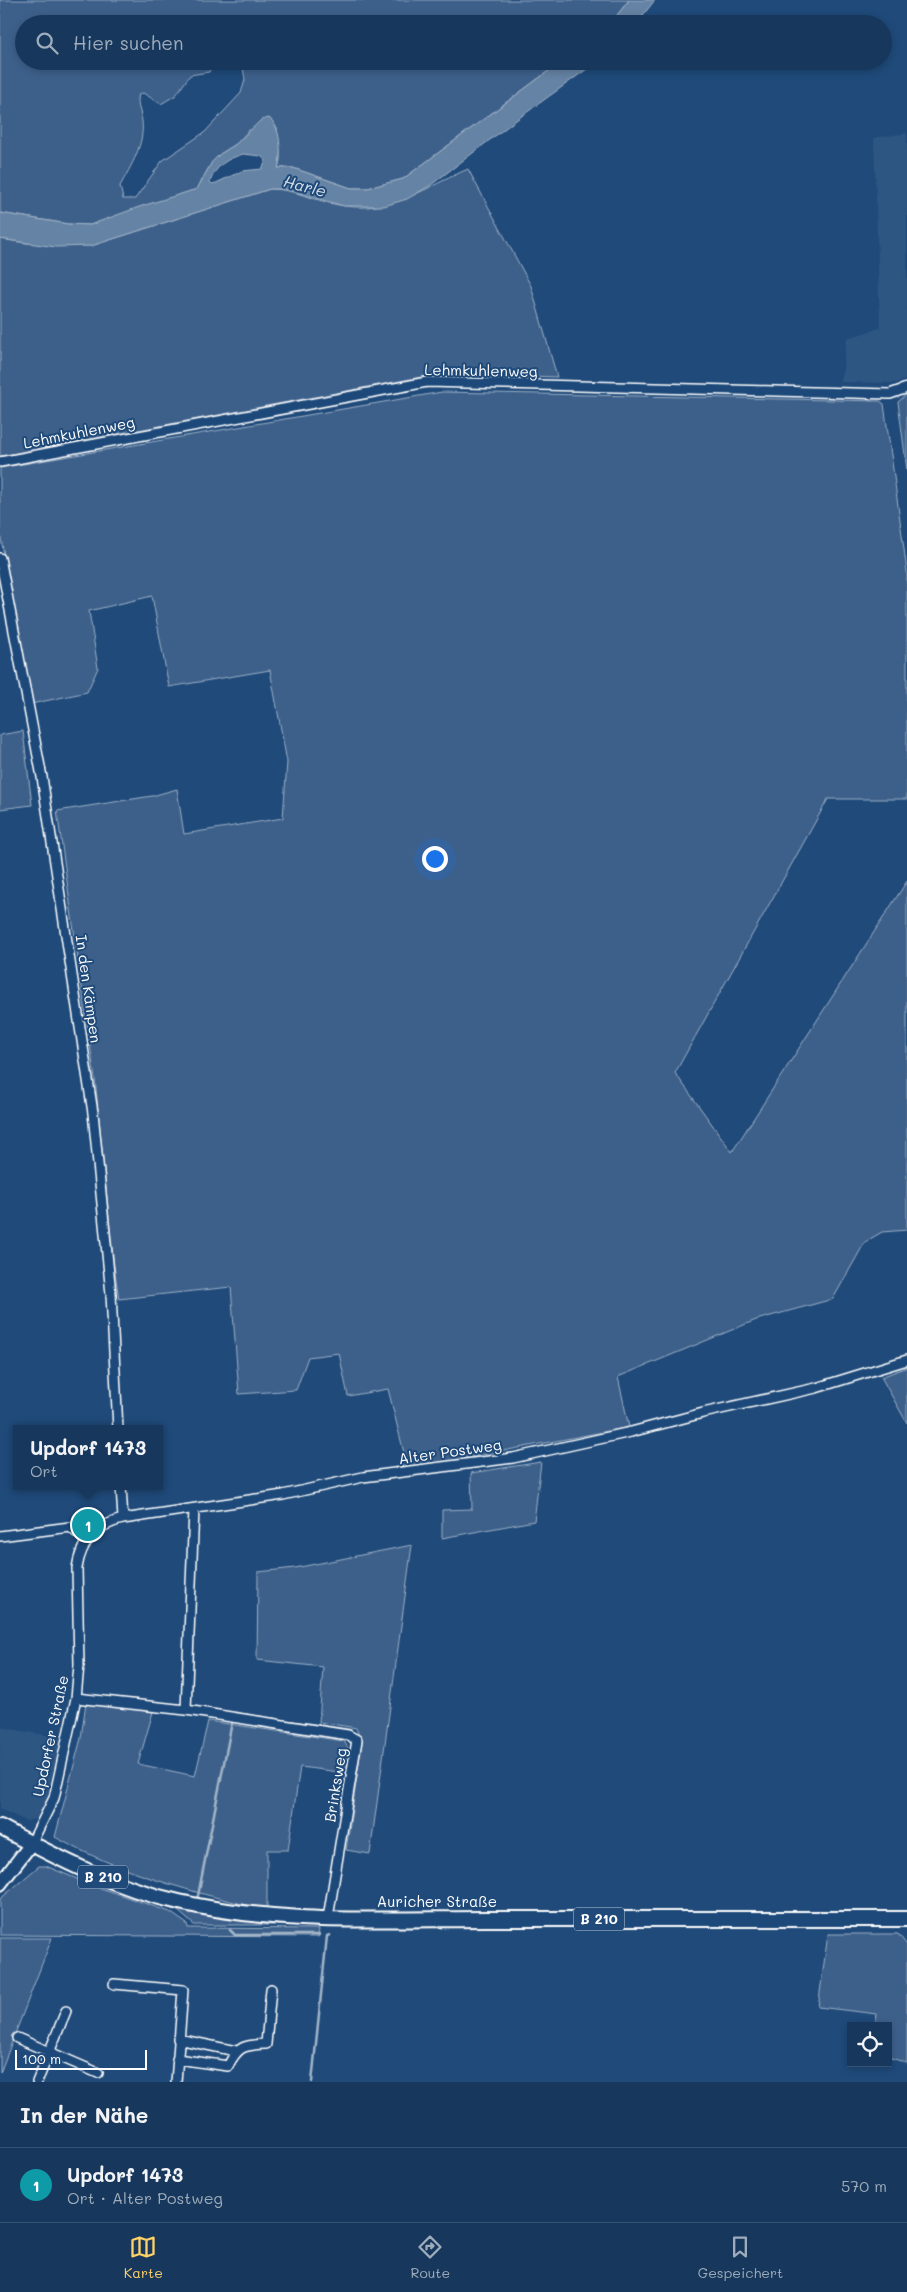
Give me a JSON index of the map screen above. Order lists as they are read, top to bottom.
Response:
{
  "streets": {
    "main road": ["B 210", "Auricher Straße"],
    "street": [
      "Lehmkuhlenweg",
      "In den Kämpen",
      "Alter Postweg",
      "Updorfer Straße",
      "Brinksweg"
    ]
  },
  "crossings": [
    ["Alter Postweg", "Updorfer Straße"],
    ["Updorfer Straße", "Brinksweg"],
    ["Updorfer Straße", "B 210"],
    ["Updorfer Straße", "Auricher Straße"],
    ["Brinksweg", "Auricher Straße"],
    ["B 210", "Auricher Straße"]
  ],
  "water": ["Harle"],
  "scale_bar": "100 m",
  "page": {
    "search": "Hier suchen",
    "popup": ["Updorf 1473", "Ort"],
    "pins": "1",
    "scale": "100 m",
    "heading": "In der Nähe",
    "list": [
      {
        "mark": "1",
        "name": "Updorf 1473",
        "note": "Ort · Alter Postweg",
        "value": "570 m"
      }
    ],
    "nav": ["Karte", "Route", "Gespeichert"]
  }
}
